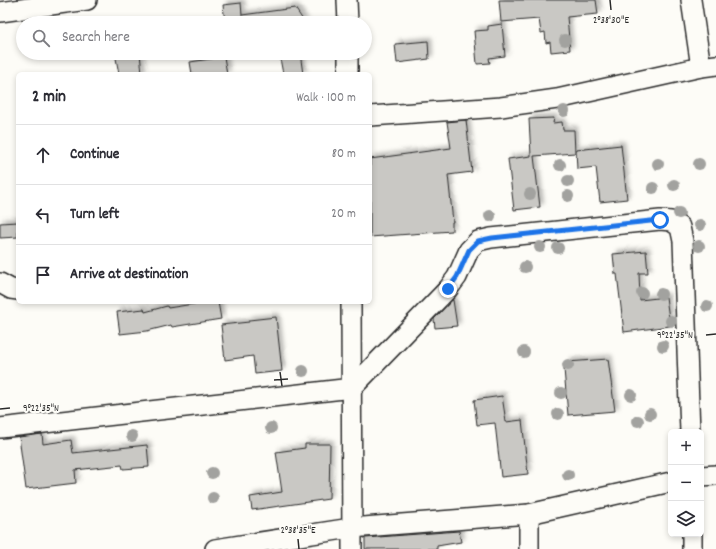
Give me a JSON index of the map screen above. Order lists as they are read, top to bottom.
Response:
{
  "page": {
    "search": "Search here",
    "heading": ["2 min", "Walk · 100 m"],
    "list": [
      ["Continue", "80 m"],
      ["Turn left", "20 m"],
      "Arrive at destination"
    ],
    "map_buttons": ["+", "−"]
  },
  "coordinates": ["2°38'30\"E", "9°22'35\"N", "2°38'35\"E"]
}
